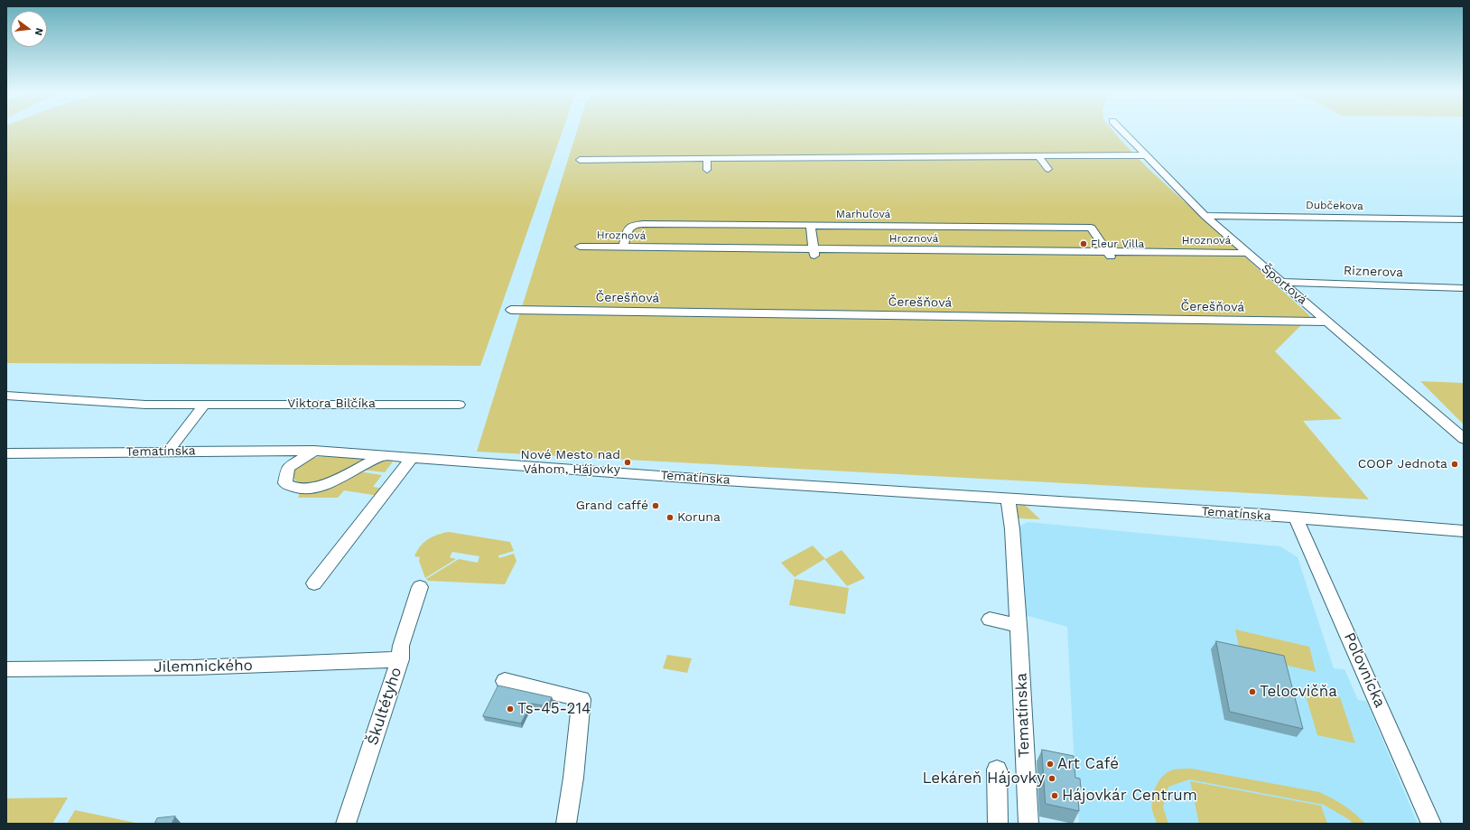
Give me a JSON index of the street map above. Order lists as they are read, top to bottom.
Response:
{
  "streets": {
    "street": [
      "Dubčekova",
      "Marhuľová",
      "Hroznová",
      "Riznerova",
      "Športová",
      "Čerešňová",
      "Viktora Bilčíka",
      "Tematínska",
      "Jilemnického",
      "Poľovnícka",
      "Škultétyho"
    ]
  },
  "crossings": [
    ["Dubčekova", "Športová"],
    ["Marhuľová", "Hroznová"],
    ["Hroznová", "Športová"],
    ["Riznerova", "Športová"],
    ["Športová", "Čerešňová"],
    ["Tematínska", "Poľovnícka"],
    ["Jilemnického", "Škultétyho"]
  ],
  "places": [
    "Fleur Villa",
    "Nové Mesto nad Váhom, Hájovky",
    "COOP Jednota",
    "Grand caffé",
    "Koruna",
    "Telocvičňa",
    "Ts-45-214",
    "Art Café",
    "Lekáreň Hájovky",
    "Hájovkár Centrum"
  ],
  "north": "right"
}
